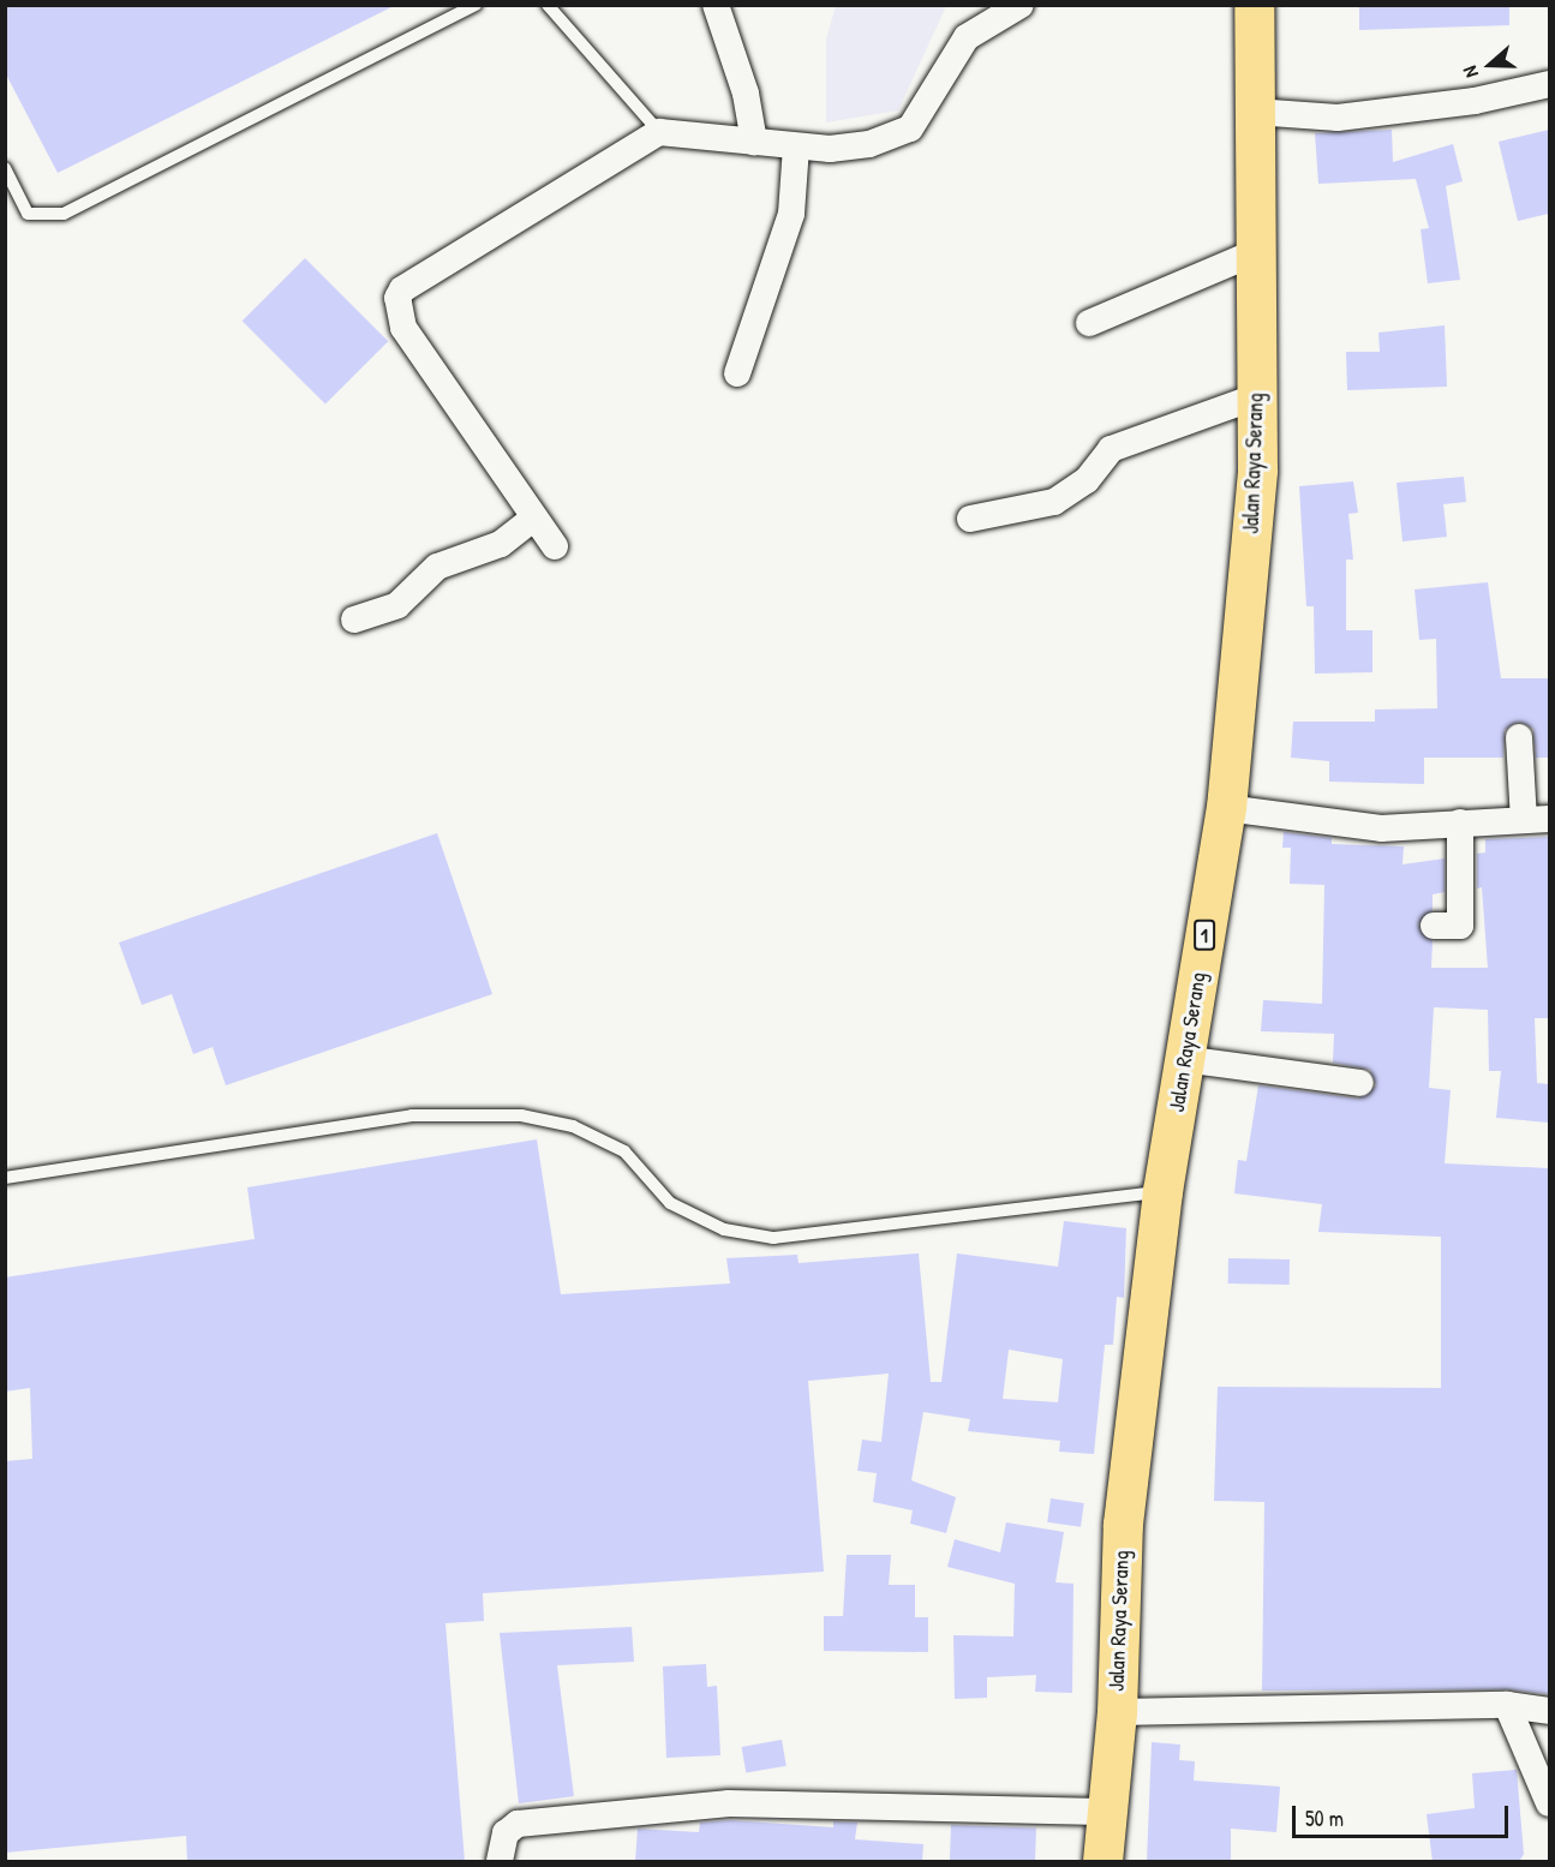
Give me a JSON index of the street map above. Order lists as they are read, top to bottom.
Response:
{
  "streets": {
    "highway": ["Jalan Raya Serang", "1"]
  },
  "scale_bar": "50 m",
  "north": "left"
}
